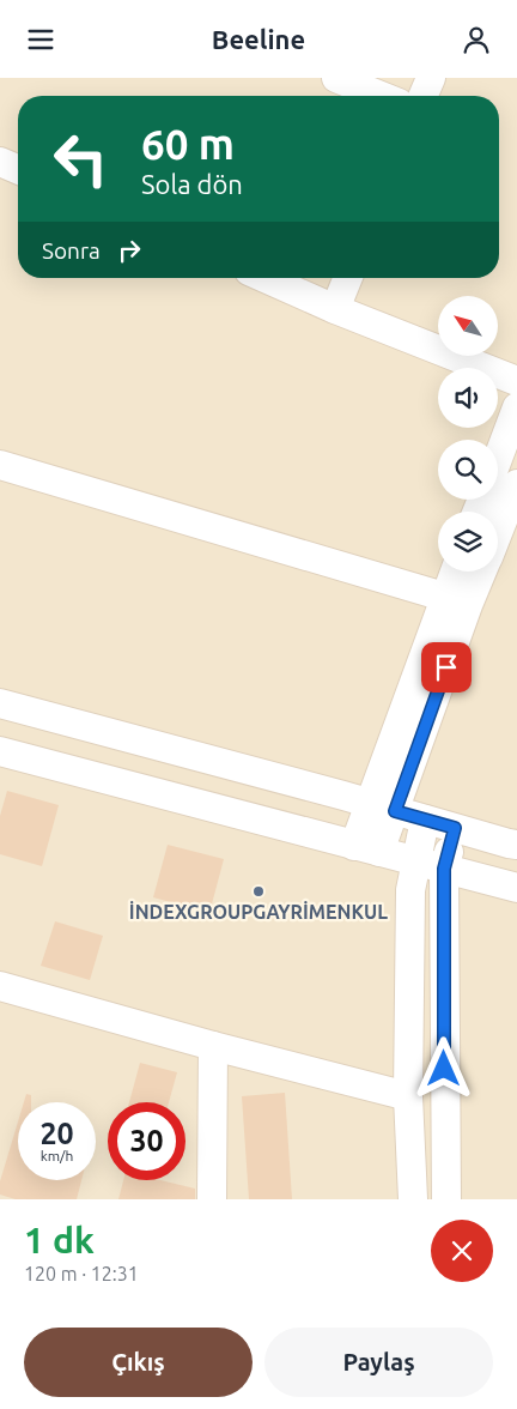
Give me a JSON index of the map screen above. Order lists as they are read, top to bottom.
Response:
{
  "places": ["İNDEXGROUPGAYRİMENKUL"],
  "north": "top left",
  "page": {
    "header": "Beeline",
    "turn": ["60 m", "Sola dön"],
    "then": "Sonra",
    "speed": "20 km/h",
    "limit": "30",
    "heading": ["1 dk", "120 m · 12:31"],
    "buttons": ["Çıkış", "Paylaş"]
  }
}
